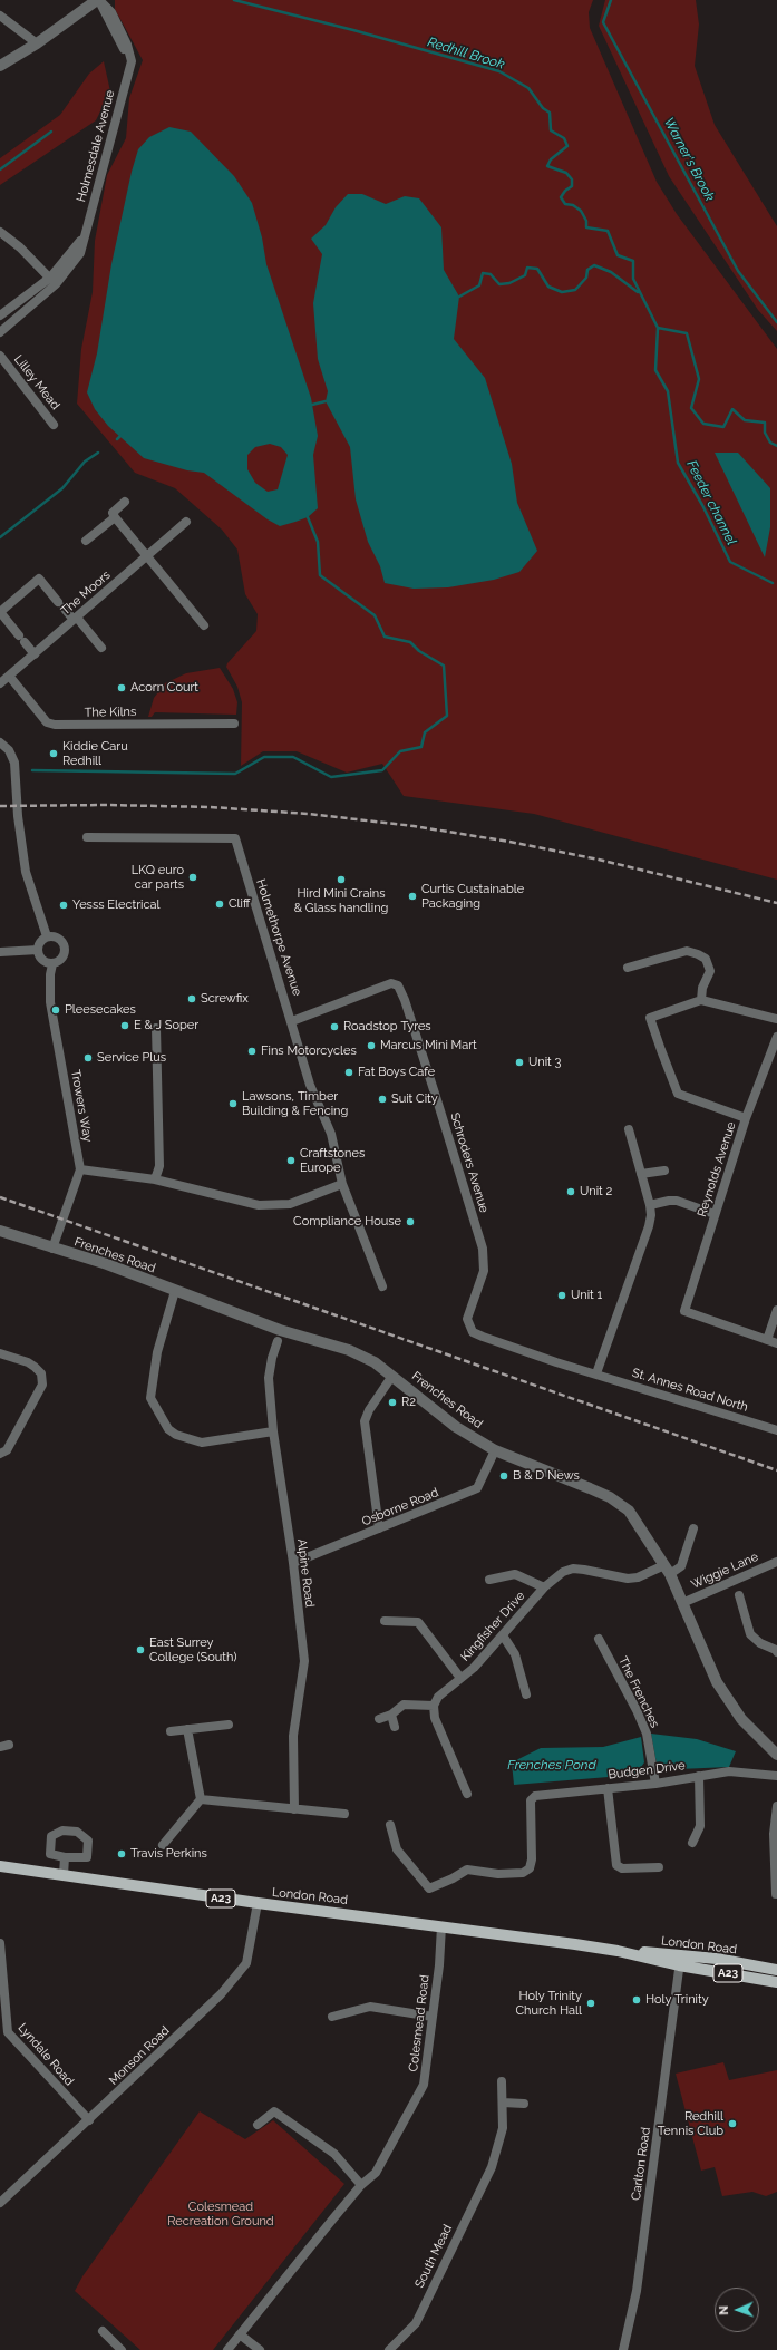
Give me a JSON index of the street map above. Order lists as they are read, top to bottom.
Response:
{
  "streets": {
    "main road": ["London Road", "A23"],
    "street": [
      "Holmesdale Avenue",
      "Lilley Mead",
      "The Moors",
      "The Kilns",
      "Holmethorpe Avenue",
      "Trowers Way",
      "Schroders Avenue",
      "Reynolds Avenue",
      "Frenches Road",
      "St. Annes Road North",
      "Osborne Road",
      "Wiggie Lane",
      "Alpine Road",
      "Kingfisher Drive",
      "The Frenches",
      "Budgen Drive",
      "Colesmead Road",
      "Lyndale Road",
      "Monson Road",
      "Carlton Road",
      "South Mead"
    ]
  },
  "crossings": [
    ["The Moors", "The Kilns"],
    ["Holmethorpe Avenue", "Schroders Avenue"],
    ["Trowers Way", "Frenches Road"],
    ["Schroders Avenue", "St. Annes Road North"],
    ["Frenches Road", "Osborne Road"],
    ["Frenches Road", "Wiggie Lane"],
    ["Frenches Road", "Kingfisher Drive"],
    ["Osborne Road", "Alpine Road"],
    ["The Frenches", "Budgen Drive"],
    ["London Road", "Colesmead Road"],
    ["London Road", "Monson Road"],
    ["London Road", "Carlton Road"],
    ["Lyndale Road", "Monson Road"]
  ],
  "water": [
    "Redhill Brook",
    "Warner's Brook",
    "Feeder channel",
    "Frenches Pond"
  ],
  "parks": ["Colesmead Recreation Ground"],
  "places": [
    "Acorn Court",
    "Kiddie Caru Redhill",
    "LKQ euro car parts",
    "Hird Mini Crains & Glass handling",
    "Curtis Custainable Packaging",
    "Cliff",
    "Yesss Electrical",
    "Screwfix",
    "Pleesecakes",
    "E & J Soper",
    "Roadstop Tyres",
    "Marcus Mini Mart",
    "Fins Motorcycles",
    "Service Plus",
    "Unit 3",
    "Fat Boys Cafe",
    "Suit City",
    "Lawsons, Timber Building & Fencing",
    "Craftstones Europe",
    "Unit 2",
    "Compliance House",
    "Unit 1",
    "R2",
    "B & D News",
    "East Surrey College (South)",
    "Travis Perkins",
    "Holy Trinity",
    "Holy Trinity Church Hall",
    "Redhill Tennis Club"
  ],
  "north": "left"
}
